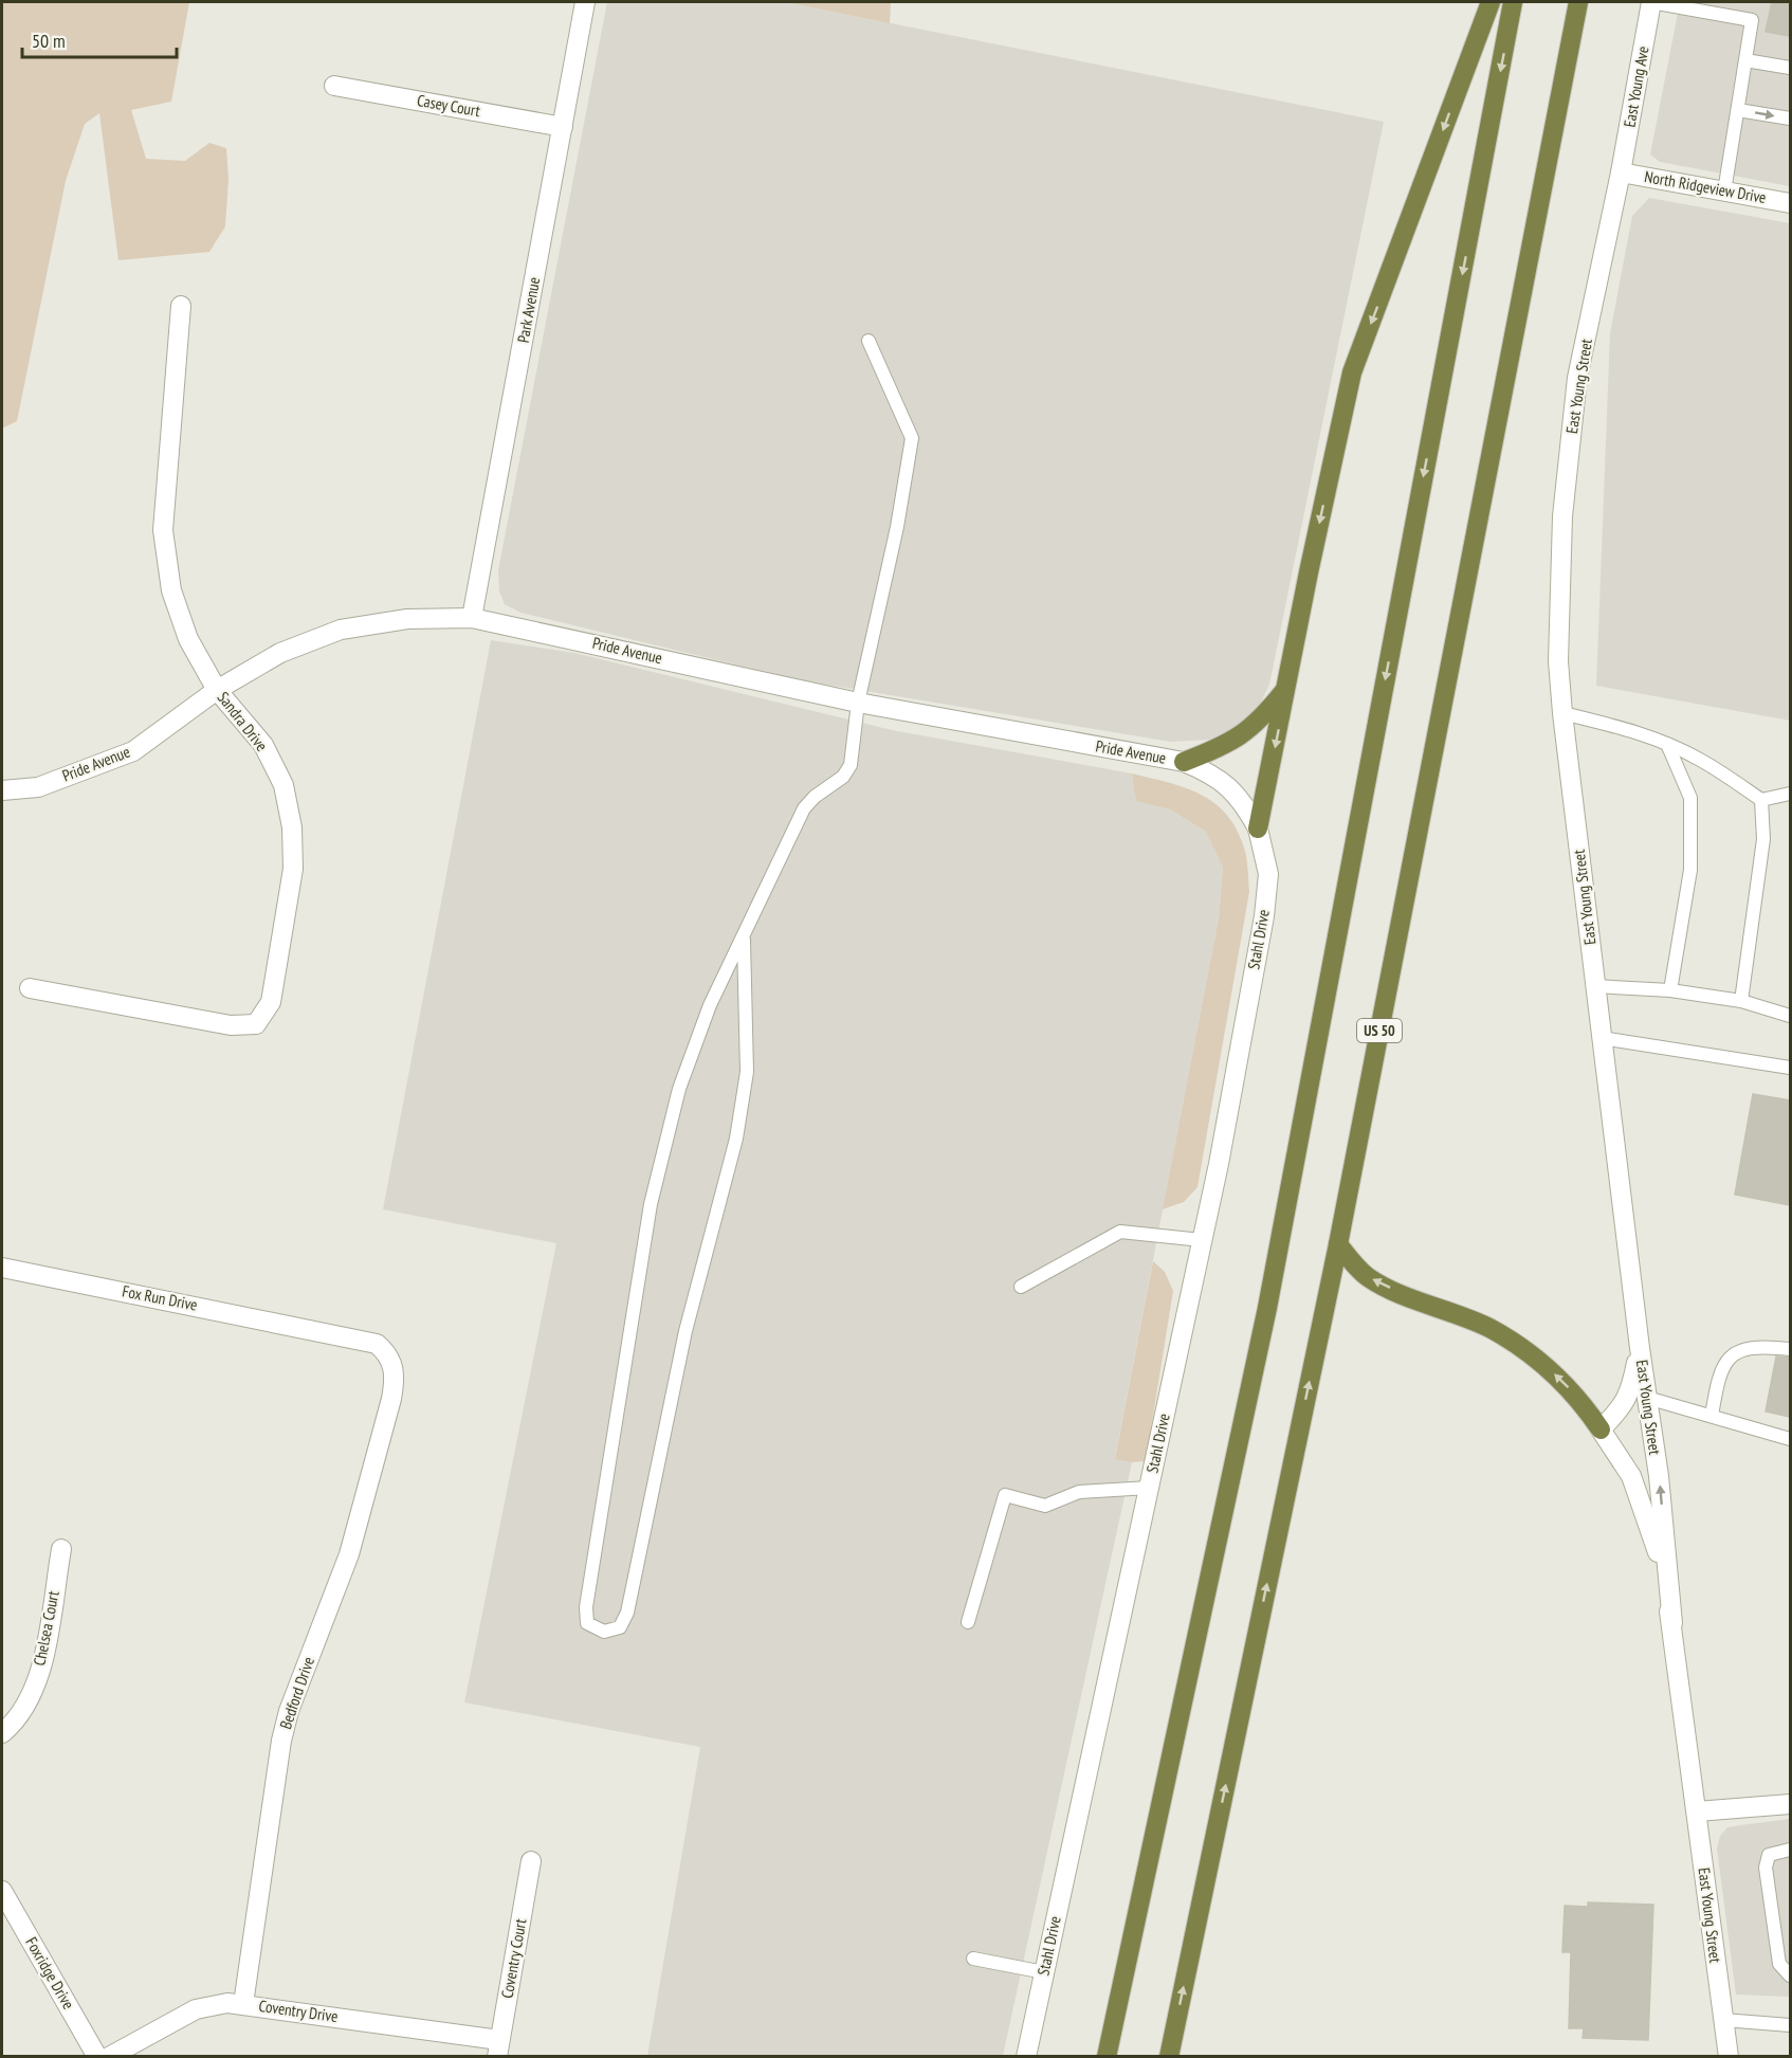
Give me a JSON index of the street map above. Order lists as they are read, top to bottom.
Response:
{
  "streets": {
    "highway": ["US 50"],
    "street": [
      "East Young Ave",
      "Casey Court",
      "North Ridgeview Drive",
      "Park Avenue",
      "East Young Street",
      "Pride Avenue",
      "Sandra Drive",
      "Stahl Drive",
      "Fox Run Drive",
      "Chelsea Court",
      "Bedford Drive",
      "Coventry Court",
      "Foxridge Drive",
      "Coventry Drive"
    ]
  },
  "crossings": [
    ["East Young Ave", "North Ridgeview Drive"],
    ["East Young Ave", "East Young Street"],
    ["Casey Court", "Park Avenue"],
    ["North Ridgeview Drive", "East Young Street"],
    ["Park Avenue", "Pride Avenue"],
    ["Pride Avenue", "Sandra Drive"],
    ["Pride Avenue", "Stahl Drive"],
    ["Fox Run Drive", "Bedford Drive"],
    ["Bedford Drive", "Coventry Drive"],
    ["Coventry Court", "Coventry Drive"]
  ],
  "scale_bar": "50 m"
}
